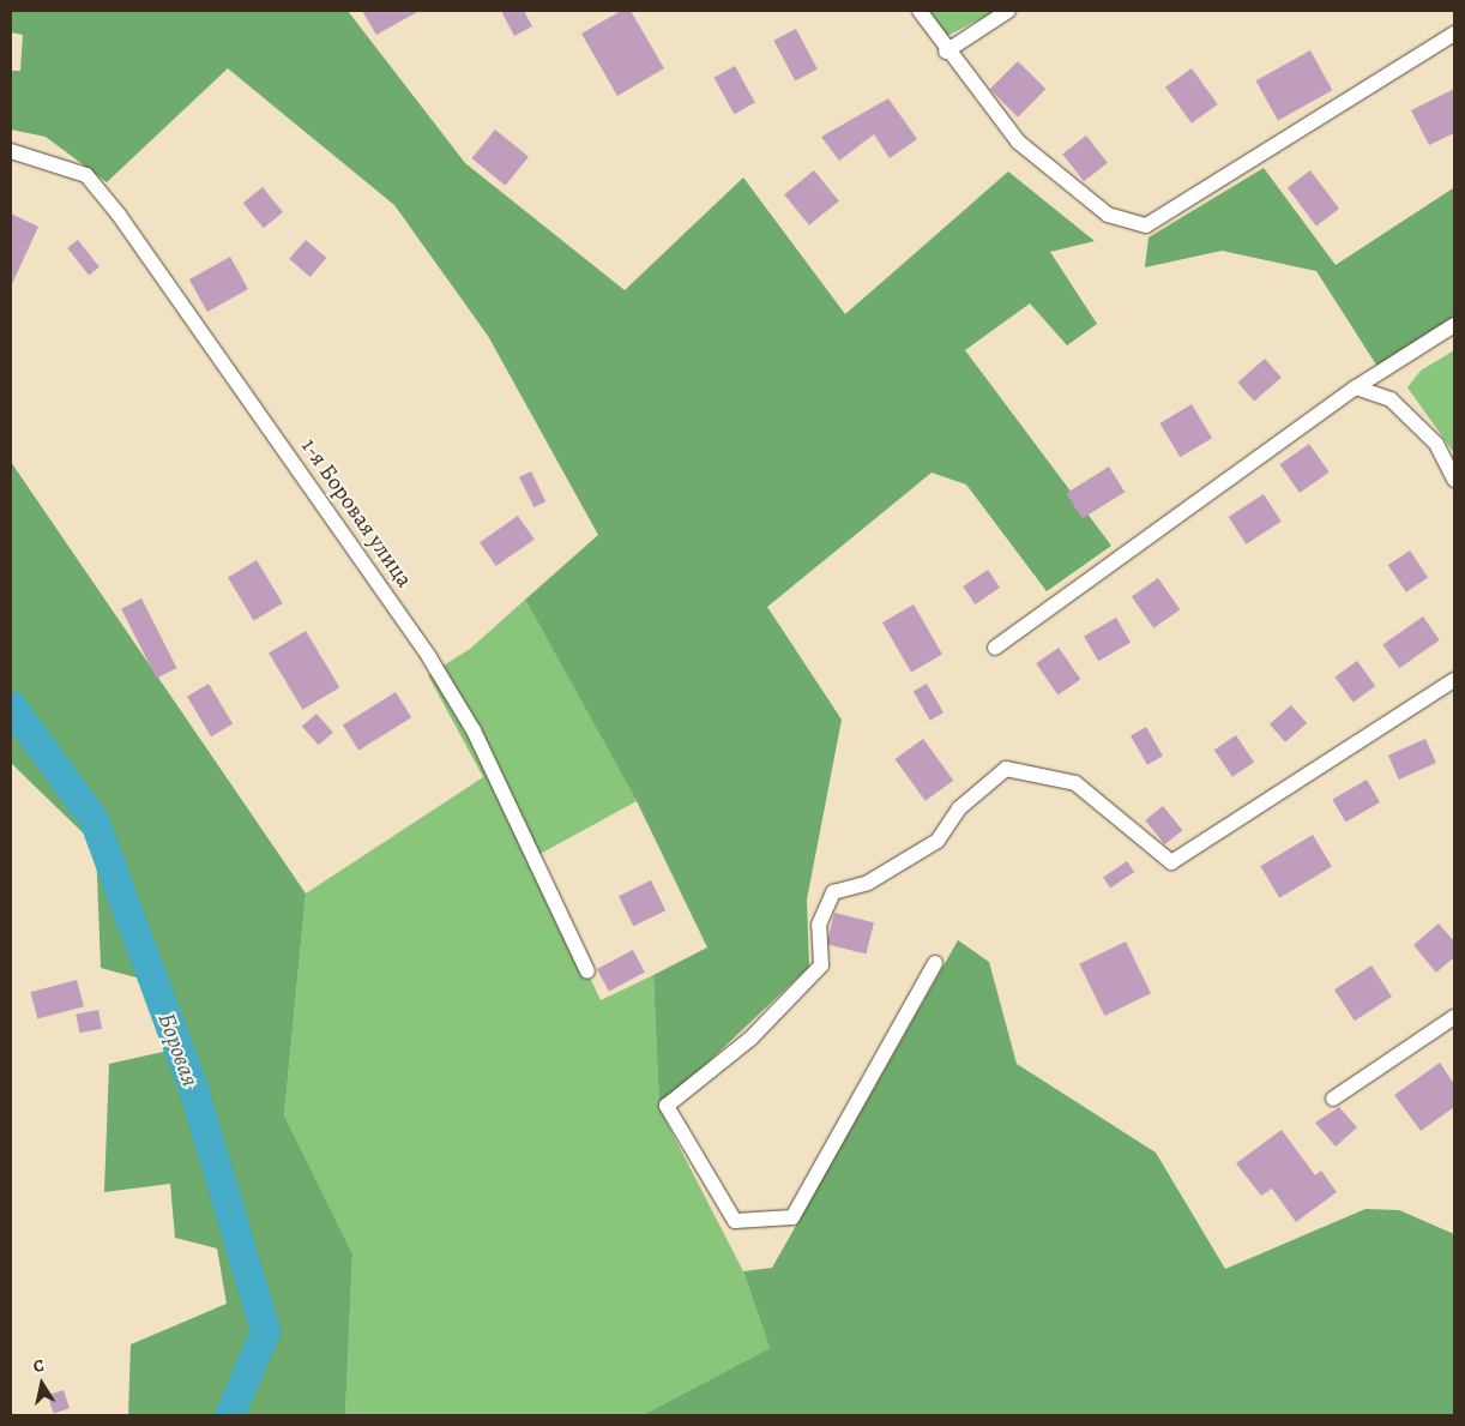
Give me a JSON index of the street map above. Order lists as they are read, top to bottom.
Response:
{
  "streets": {
    "street": ["1-я Боровая улица"]
  },
  "water": ["Боровая"],
  "north": "top"
}
